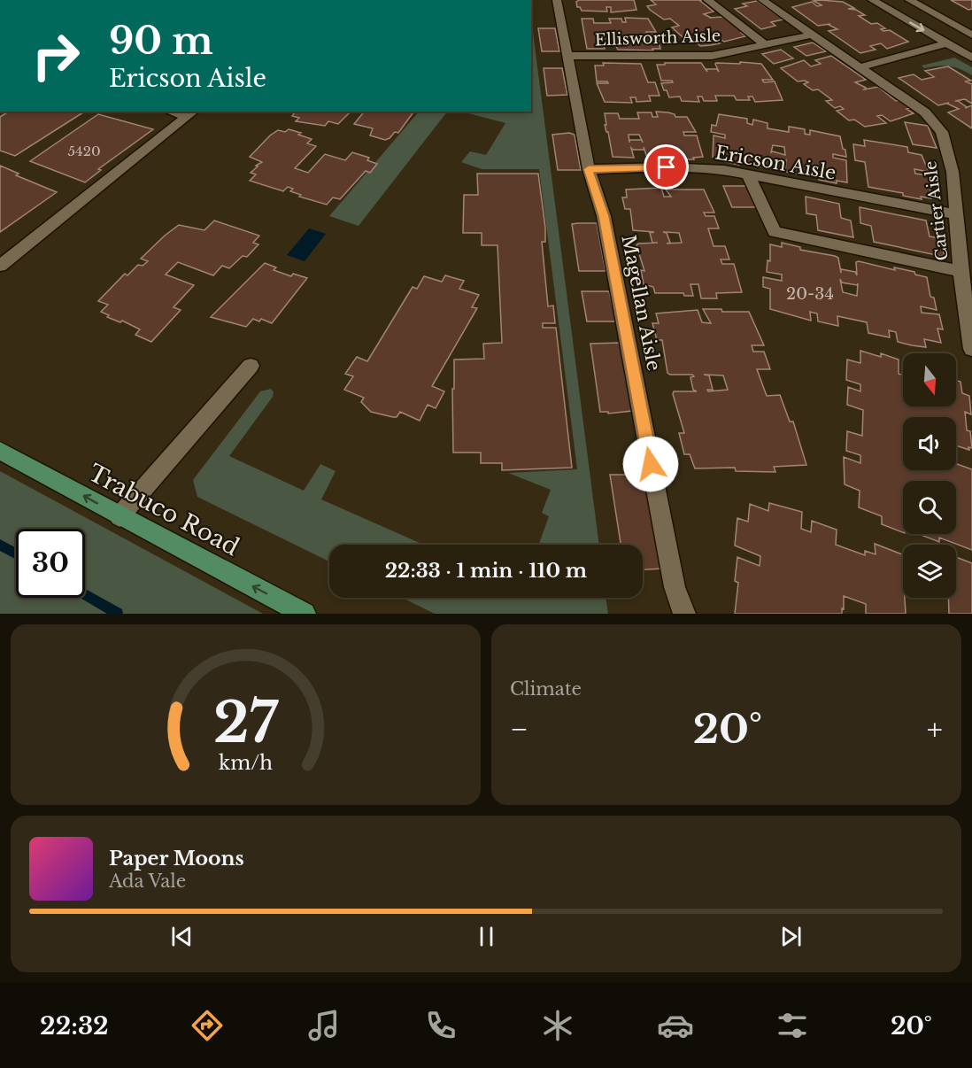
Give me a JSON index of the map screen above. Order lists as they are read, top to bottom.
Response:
{
  "streets": {
    "main road": ["Trabuco Road"],
    "street": [
      "Ellisworth Aisle",
      "Ericson Aisle",
      "Cartier Aisle",
      "Magellan Aisle"
    ]
  },
  "crossings": [
    ["Ellisworth Aisle", "Cartier Aisle"],
    ["Ellisworth Aisle", "Magellan Aisle"],
    ["Ericson Aisle", "Cartier Aisle"],
    ["Ericson Aisle", "Magellan Aisle"]
  ],
  "one_way": ["Trabuco Road"],
  "house_numbers": ["5420", "20-34"],
  "north": "bottom",
  "page": {
    "turn": ["90 m", "Ericson Aisle"],
    "limit": "30",
    "trip": "22:33 · 1 min · 110 m",
    "tile": "Climate",
    "heat": ["−", "20°", "+"],
    "song": ["Paper Moons", "Ada Vale"],
    "tabs": ["22:32", "20°"],
    "gauge": ["27", "km/h"]
  }
}
